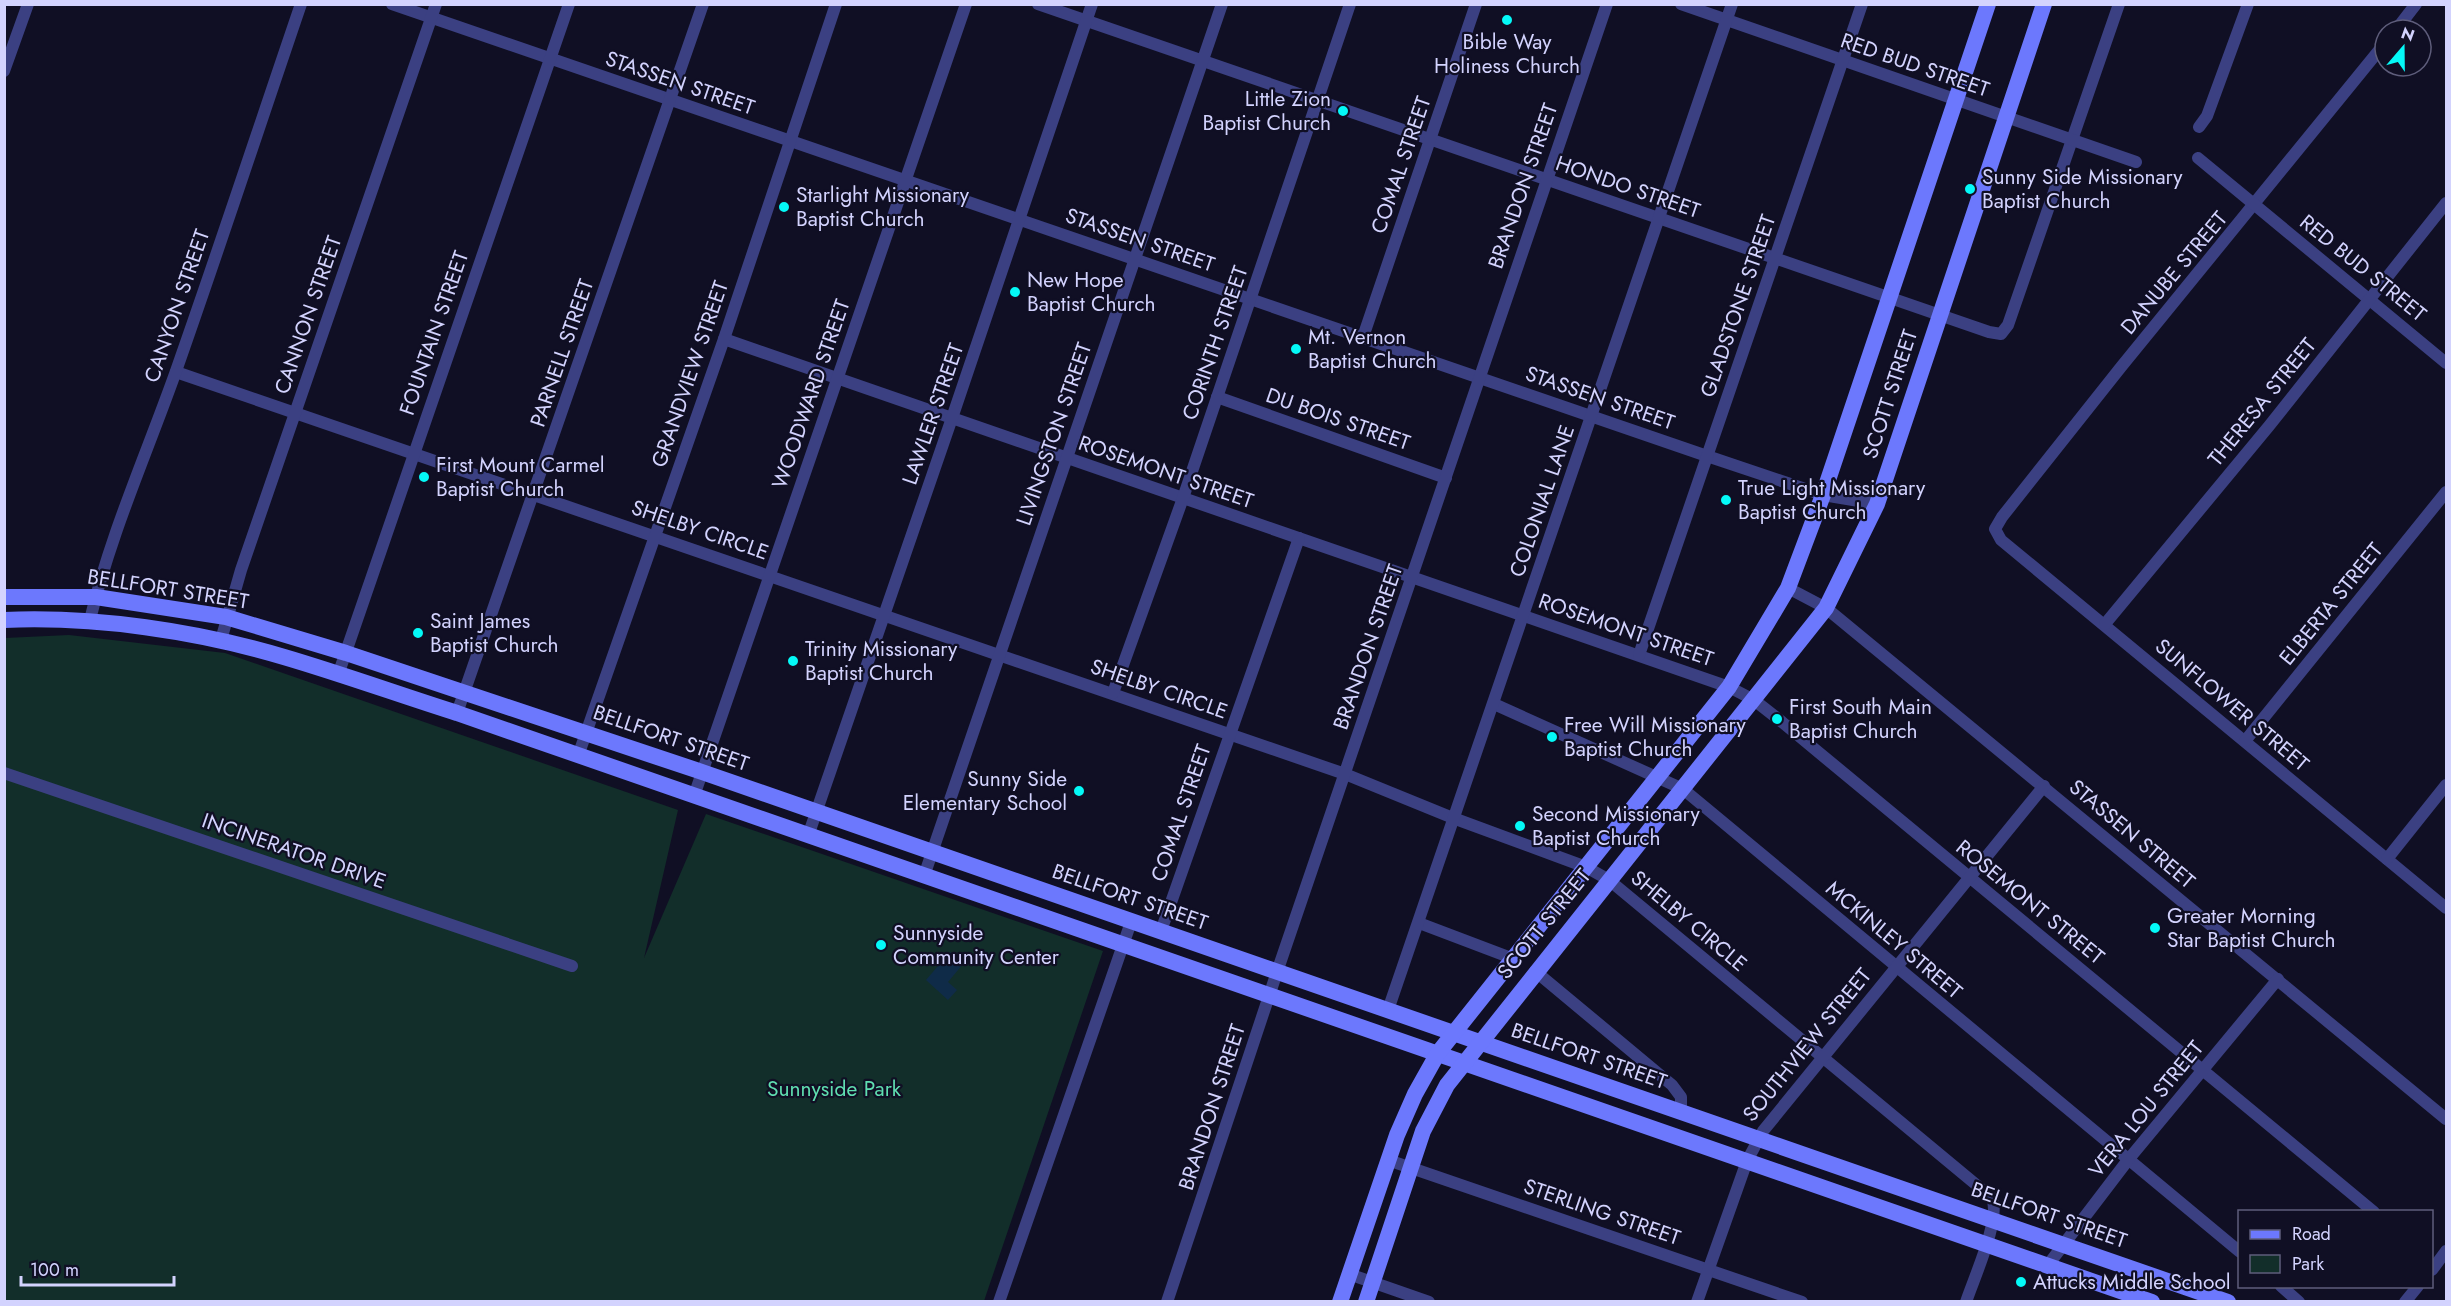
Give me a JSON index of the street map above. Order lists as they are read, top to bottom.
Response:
{
  "streets": {
    "main road": ["SCOTT STREET", "BELLFORT STREET"],
    "street": [
      "RED BUD STREET",
      "STASSEN STREET",
      "COMAL STREET",
      "BRANDON STREET",
      "HONDO STREET",
      "DANUBE STREET",
      "CANYON STREET",
      "GLADSTONE STREET",
      "CANNON STREET",
      "FOUNTAIN STREET",
      "CORINTH STREET",
      "PARNELL STREET",
      "GRANDVIEW STREET",
      "WOODWARD STREET",
      "THERESA STREET",
      "LAWLER STREET",
      "DU BOIS STREET",
      "LIVINGSTON STREET",
      "ROSEMONT STREET",
      "COLONIAL LANE",
      "SHELBY CIRCLE",
      "ELBERTA STREET",
      "SUNFLOWER STREET",
      "INCINERATOR DRIVE",
      "MCKINLEY STREET",
      "SOUTHVIEW STREET",
      "VERA LOU STREET",
      "STERLING STREET"
    ]
  },
  "crossings": [
    ["RED BUD STREET", "HONDO STREET"],
    ["RED BUD STREET", "DANUBE STREET"],
    ["RED BUD STREET", "GLADSTONE STREET"],
    ["RED BUD STREET", "SCOTT STREET"],
    ["RED BUD STREET", "THERESA STREET"],
    ["RED BUD STREET", "COLONIAL LANE"],
    ["STASSEN STREET", "COMAL STREET"],
    ["STASSEN STREET", "BRANDON STREET"],
    ["STASSEN STREET", "GLADSTONE STREET"],
    ["STASSEN STREET", "CANNON STREET"],
    ["STASSEN STREET", "FOUNTAIN STREET"],
    ["STASSEN STREET", "CORINTH STREET"],
    ["STASSEN STREET", "PARNELL STREET"],
    ["STASSEN STREET", "GRANDVIEW STREET"],
    ["STASSEN STREET", "WOODWARD STREET"],
    ["STASSEN STREET", "SCOTT STREET"],
    ["STASSEN STREET", "LAWLER STREET"],
    ["STASSEN STREET", "LIVINGSTON STREET"],
    ["STASSEN STREET", "COLONIAL LANE"],
    ["STASSEN STREET", "SOUTHVIEW STREET"],
    ["STASSEN STREET", "VERA LOU STREET"],
    ["COMAL STREET", "HONDO STREET"],
    ["COMAL STREET", "ROSEMONT STREET"],
    ["COMAL STREET", "SHELBY CIRCLE"],
    ["COMAL STREET", "BELLFORT STREET"],
    ["BRANDON STREET", "HONDO STREET"],
    ["BRANDON STREET", "DU BOIS STREET"],
    ["BRANDON STREET", "ROSEMONT STREET"],
    ["BRANDON STREET", "SHELBY CIRCLE"],
    ["BRANDON STREET", "BELLFORT STREET"],
    ["HONDO STREET", "GLADSTONE STREET"],
    ["HONDO STREET", "CORINTH STREET"],
    ["HONDO STREET", "SCOTT STREET"],
    ["HONDO STREET", "LAWLER STREET"],
    ["HONDO STREET", "LIVINGSTON STREET"],
    ["HONDO STREET", "COLONIAL LANE"],
    ["DANUBE STREET", "SUNFLOWER STREET"],
    ["CANYON STREET", "SHELBY CIRCLE"],
    ["CANYON STREET", "BELLFORT STREET"],
    ["GLADSTONE STREET", "ROSEMONT STREET"],
    ["CANNON STREET", "SHELBY CIRCLE"],
    ["CANNON STREET", "BELLFORT STREET"],
    ["FOUNTAIN STREET", "SHELBY CIRCLE"],
    ["FOUNTAIN STREET", "BELLFORT STREET"],
    ["CORINTH STREET", "DU BOIS STREET"],
    ["CORINTH STREET", "ROSEMONT STREET"],
    ["CORINTH STREET", "SHELBY CIRCLE"],
    ["PARNELL STREET", "SHELBY CIRCLE"],
    ["PARNELL STREET", "BELLFORT STREET"],
    ["GRANDVIEW STREET", "ROSEMONT STREET"],
    ["GRANDVIEW STREET", "SHELBY CIRCLE"],
    ["GRANDVIEW STREET", "BELLFORT STREET"],
    ["WOODWARD STREET", "ROSEMONT STREET"],
    ["WOODWARD STREET", "SHELBY CIRCLE"],
    ["WOODWARD STREET", "BELLFORT STREET"],
    ["SCOTT STREET", "ROSEMONT STREET"],
    ["SCOTT STREET", "SHELBY CIRCLE"],
    ["SCOTT STREET", "BELLFORT STREET"],
    ["SCOTT STREET", "MCKINLEY STREET"],
    ["SCOTT STREET", "STERLING STREET"],
    ["THERESA STREET", "SUNFLOWER STREET"],
    ["LAWLER STREET", "ROSEMONT STREET"],
    ["LAWLER STREET", "SHELBY CIRCLE"],
    ["LAWLER STREET", "BELLFORT STREET"],
    ["LIVINGSTON STREET", "ROSEMONT STREET"],
    ["LIVINGSTON STREET", "SHELBY CIRCLE"],
    ["LIVINGSTON STREET", "BELLFORT STREET"],
    ["ROSEMONT STREET", "COLONIAL LANE"],
    ["ROSEMONT STREET", "SOUTHVIEW STREET"],
    ["ROSEMONT STREET", "VERA LOU STREET"],
    ["COLONIAL LANE", "SHELBY CIRCLE"],
    ["COLONIAL LANE", "BELLFORT STREET"],
    ["COLONIAL LANE", "MCKINLEY STREET"],
    ["SHELBY CIRCLE", "BELLFORT STREET"],
    ["SHELBY CIRCLE", "SOUTHVIEW STREET"],
    ["BELLFORT STREET", "SOUTHVIEW STREET"],
    ["BELLFORT STREET", "VERA LOU STREET"],
    ["ELBERTA STREET", "SUNFLOWER STREET"],
    ["MCKINLEY STREET", "SOUTHVIEW STREET"],
    ["MCKINLEY STREET", "VERA LOU STREET"],
    ["SOUTHVIEW STREET", "STERLING STREET"]
  ],
  "parks": ["Sunnyside Park"],
  "places": [
    "Bible Way Holiness Church",
    "Little Zion Baptist Church",
    "Sunny Side Missionary Baptist Church",
    "Starlight Missionary Baptist Church",
    "New Hope Baptist Church",
    "Mt. Vernon Baptist Church",
    "First Mount Carmel Baptist Church",
    "True Light Missionary Baptist Church",
    "Saint James Baptist Church",
    "Trinity Missionary Baptist Church",
    "First South Main Baptist Church",
    "Free Will Missionary Baptist Church",
    "Sunny Side Elementary School",
    "Second Missionary Baptist Church",
    "Greater Morning Star Baptist Church",
    "Sunnyside Community Center",
    "Attucks Middle School"
  ],
  "legend": ["Road", "Park"],
  "scale_bar": "100 m",
  "north": "top"
}
